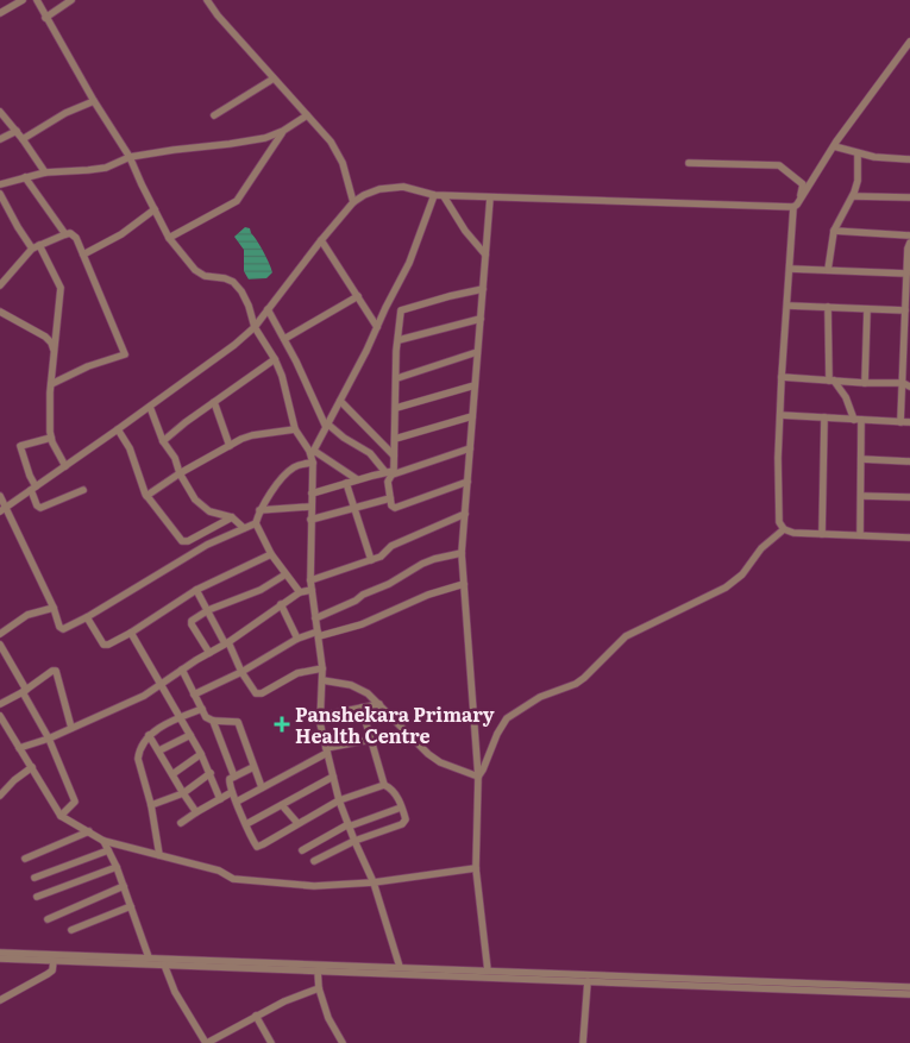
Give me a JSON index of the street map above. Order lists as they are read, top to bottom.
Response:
{
  "places": {
    "health": ["Panshekara Primary Health Centre"]
  }
}
